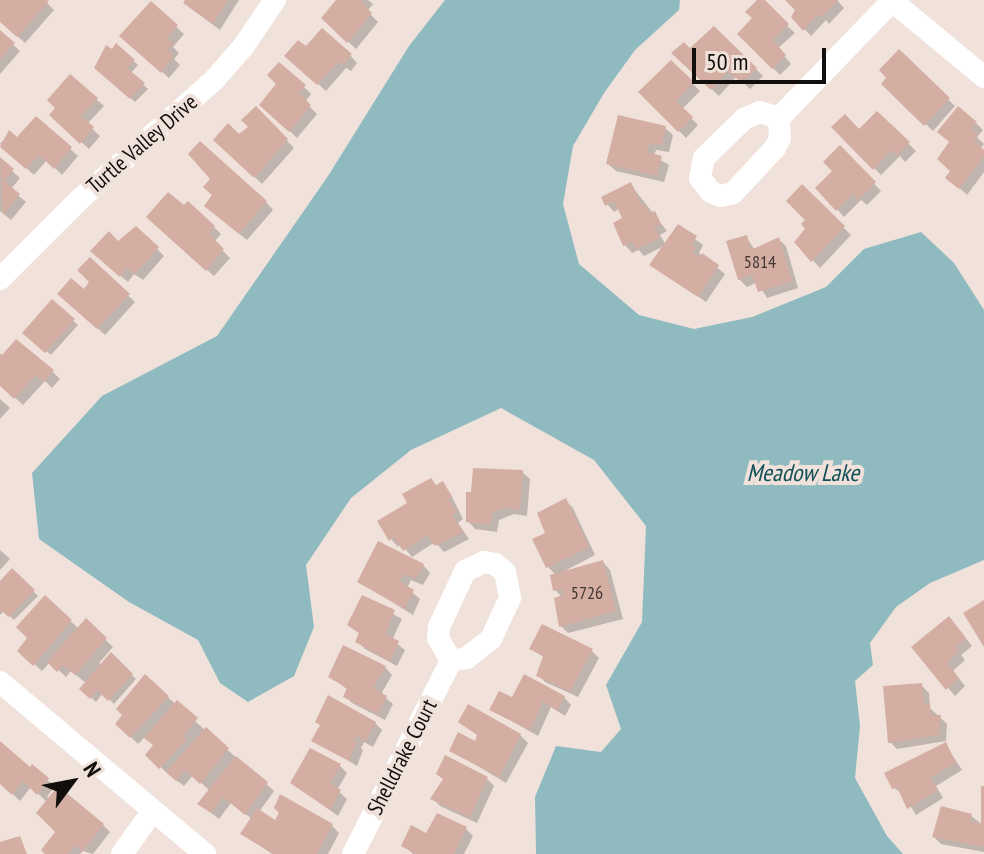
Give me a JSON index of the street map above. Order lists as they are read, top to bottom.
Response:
{
  "streets": {
    "street": ["Turtle Valley Drive", "Shelldrake Court"]
  },
  "water": ["Meadow Lake"],
  "house_numbers": ["5814", "5726"],
  "scale_bar": "50 m",
  "north": "top right"
}
